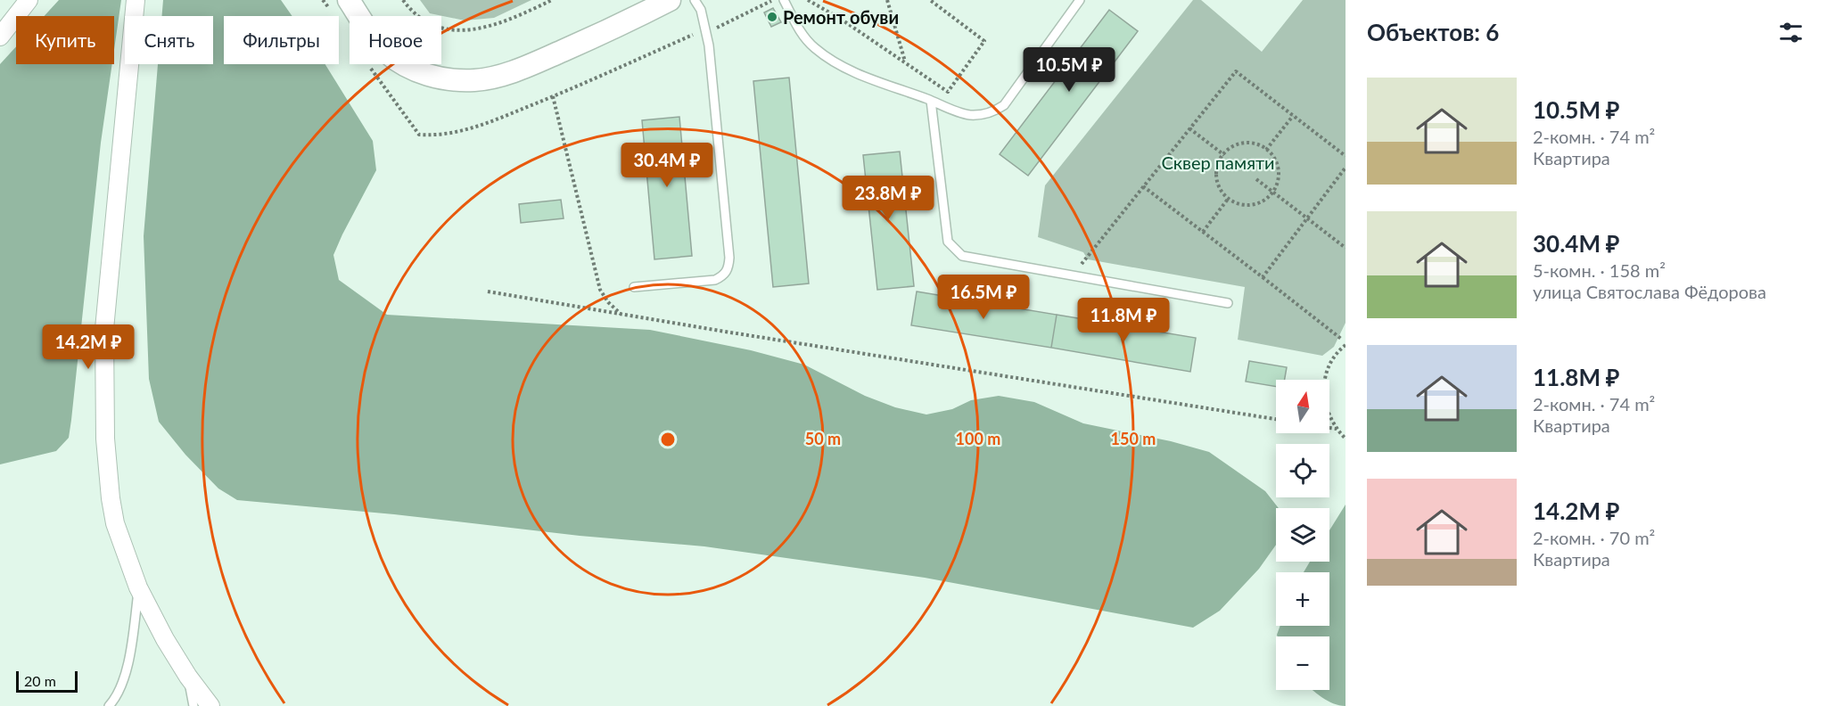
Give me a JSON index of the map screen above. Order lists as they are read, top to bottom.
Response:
{
  "parks": ["Сквер памяти"],
  "places": ["Ремонт обуви"],
  "scale_bar": "20 m",
  "north": "top",
  "page": {
    "heading": "Объектов: 6",
    "chip": [
      "Купить",
      "Снять",
      "Фильтры",
      "Новое"
    ],
    "price": [
      "10.5M ₽",
      "30.4M ₽",
      "23.8M ₽",
      "16.5M ₽",
      "11.8M ₽",
      "14.2M ₽"
    ],
    "list": [
      {
        "name": "10.5M ₽",
        "note": "2-комн. · 74 m² · Квартира"
      },
      {
        "name": "30.4M ₽",
        "note": "5-комн. · 158 m² · улица Святослава Фёдорова"
      },
      {
        "name": "11.8M ₽",
        "note": "2-комн. · 74 m² · Квартира"
      },
      {
        "name": "14.2M ₽",
        "note": "2-комн. · 70 m² · Квартира"
      }
    ],
    "map_buttons": ["+", "−"],
    "scale": "20 m"
  },
  "rings": ["50 m", "100 m", "150 m"]
}
